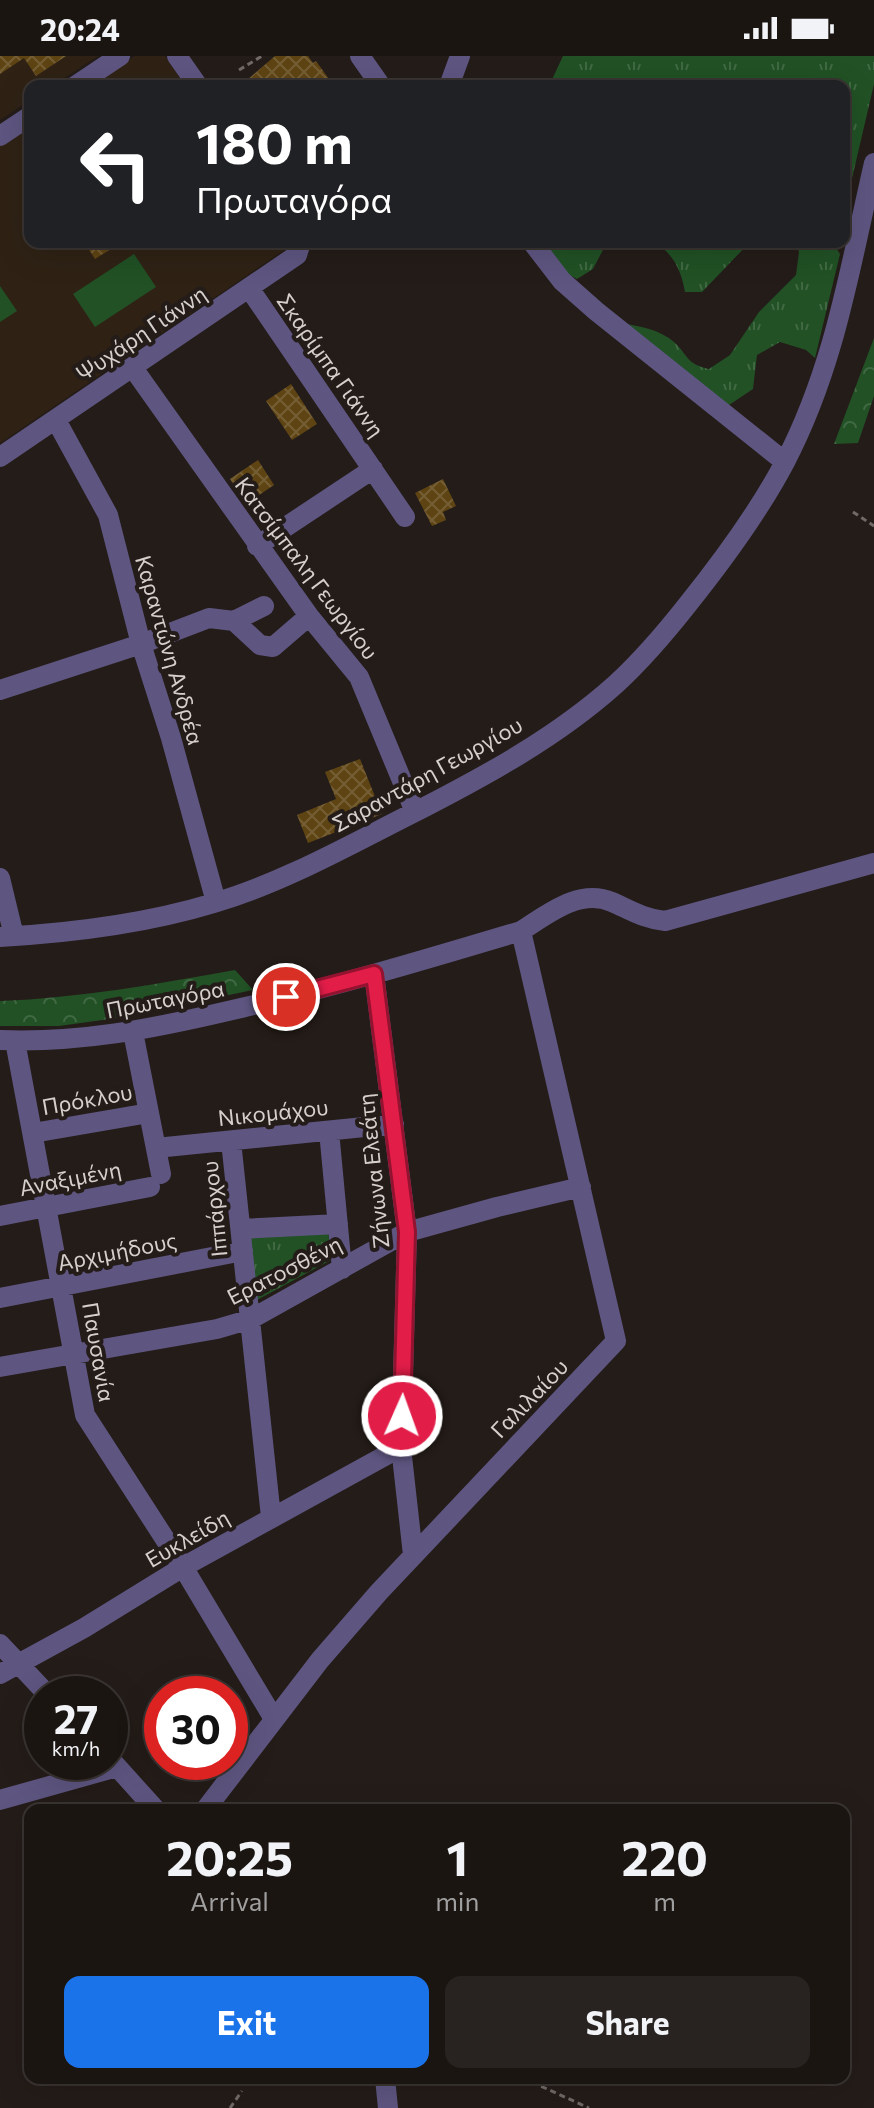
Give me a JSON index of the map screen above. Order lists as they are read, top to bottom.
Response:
{
  "streets": {
    "street": [
      "Ψυχάρη Γιάννη",
      "Σκαρίμπα Γιάννη",
      "Κατσίμπαλη Γεωργίου",
      "Καραντώνη Ανδρέα",
      "Σαραντάρη Γεωργίου",
      "Πρωταγόρα",
      "Πρόκλου",
      "Νικομάχου",
      "Ζήνωνα Ελεάτη",
      "Αναξιμένη",
      "Ιππάρχου",
      "Αρχιμήδους",
      "Ερατοσθένη",
      "Παυσανία",
      "Γαλιλαίου",
      "Ευκλείδη"
    ]
  },
  "crossings": [
    ["Ψυχάρη Γιάννη", "Σκαρίμπα Γιάννη"],
    ["Ψυχάρη Γιάννη", "Κατσίμπαλη Γεωργίου"],
    ["Ψυχάρη Γιάννη", "Καραντώνη Ανδρέα"],
    ["Σκαρίμπα Γιάννη", "Κατσίμπαλη Γεωργίου"],
    ["Κατσίμπαλη Γεωργίου", "Σαραντάρη Γεωργίου"],
    ["Καραντώνη Ανδρέα", "Σαραντάρη Γεωργίου"],
    ["Πρωταγόρα", "Ζήνωνα Ελεάτη"],
    ["Πρωταγόρα", "Παυσανία"],
    ["Πρωταγόρα", "Γαλιλαίου"],
    ["Πρόκλου", "Παυσανία"],
    ["Νικομάχου", "Ζήνωνα Ελεάτη"],
    ["Νικομάχου", "Αναξιμένη"],
    ["Νικομάχου", "Ιππάρχου"],
    ["Ζήνωνα Ελεάτη", "Ερατοσθένη"],
    ["Ζήνωνα Ελεάτη", "Γαλιλαίου"],
    ["Ζήνωνα Ελεάτη", "Ευκλείδη"],
    ["Αναξιμένη", "Παυσανία"],
    ["Ιππάρχου", "Αρχιμήδους"],
    ["Ιππάρχου", "Ερατοσθένη"],
    ["Ιππάρχου", "Ευκλείδη"],
    ["Αρχιμήδους", "Παυσανία"],
    ["Ερατοσθένη", "Παυσανία"],
    ["Ερατοσθένη", "Γαλιλαίου"],
    ["Παυσανία", "Γαλιλαίου"],
    ["Παυσανία", "Ευκλείδη"]
  ],
  "page": {
    "status": "20:24",
    "turn": ["180 m", "Πρωταγόρα"],
    "speed": "27 km/h",
    "limit": "30",
    "eta": [
      "20:25",
      "Arrival",
      "1",
      "min",
      "220",
      "m"
    ],
    "buttons": ["Exit", "Share"]
  }
}
